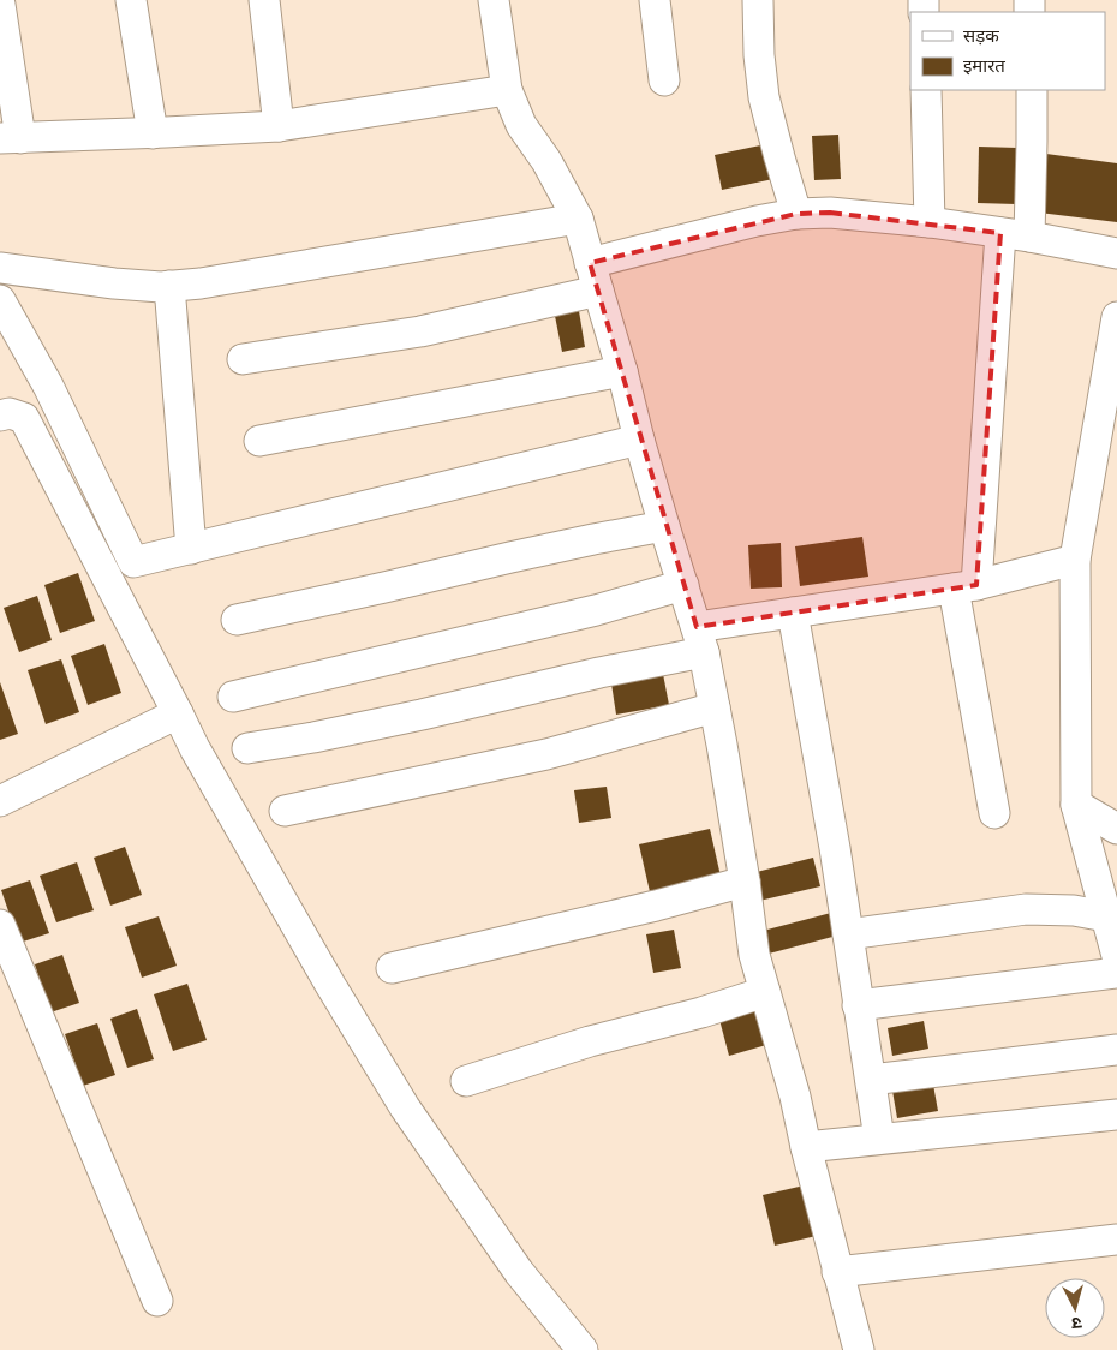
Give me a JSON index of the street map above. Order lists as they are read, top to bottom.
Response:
{
  "legend": ["सड़क", "इमारत"],
  "north": "bottom"
}
